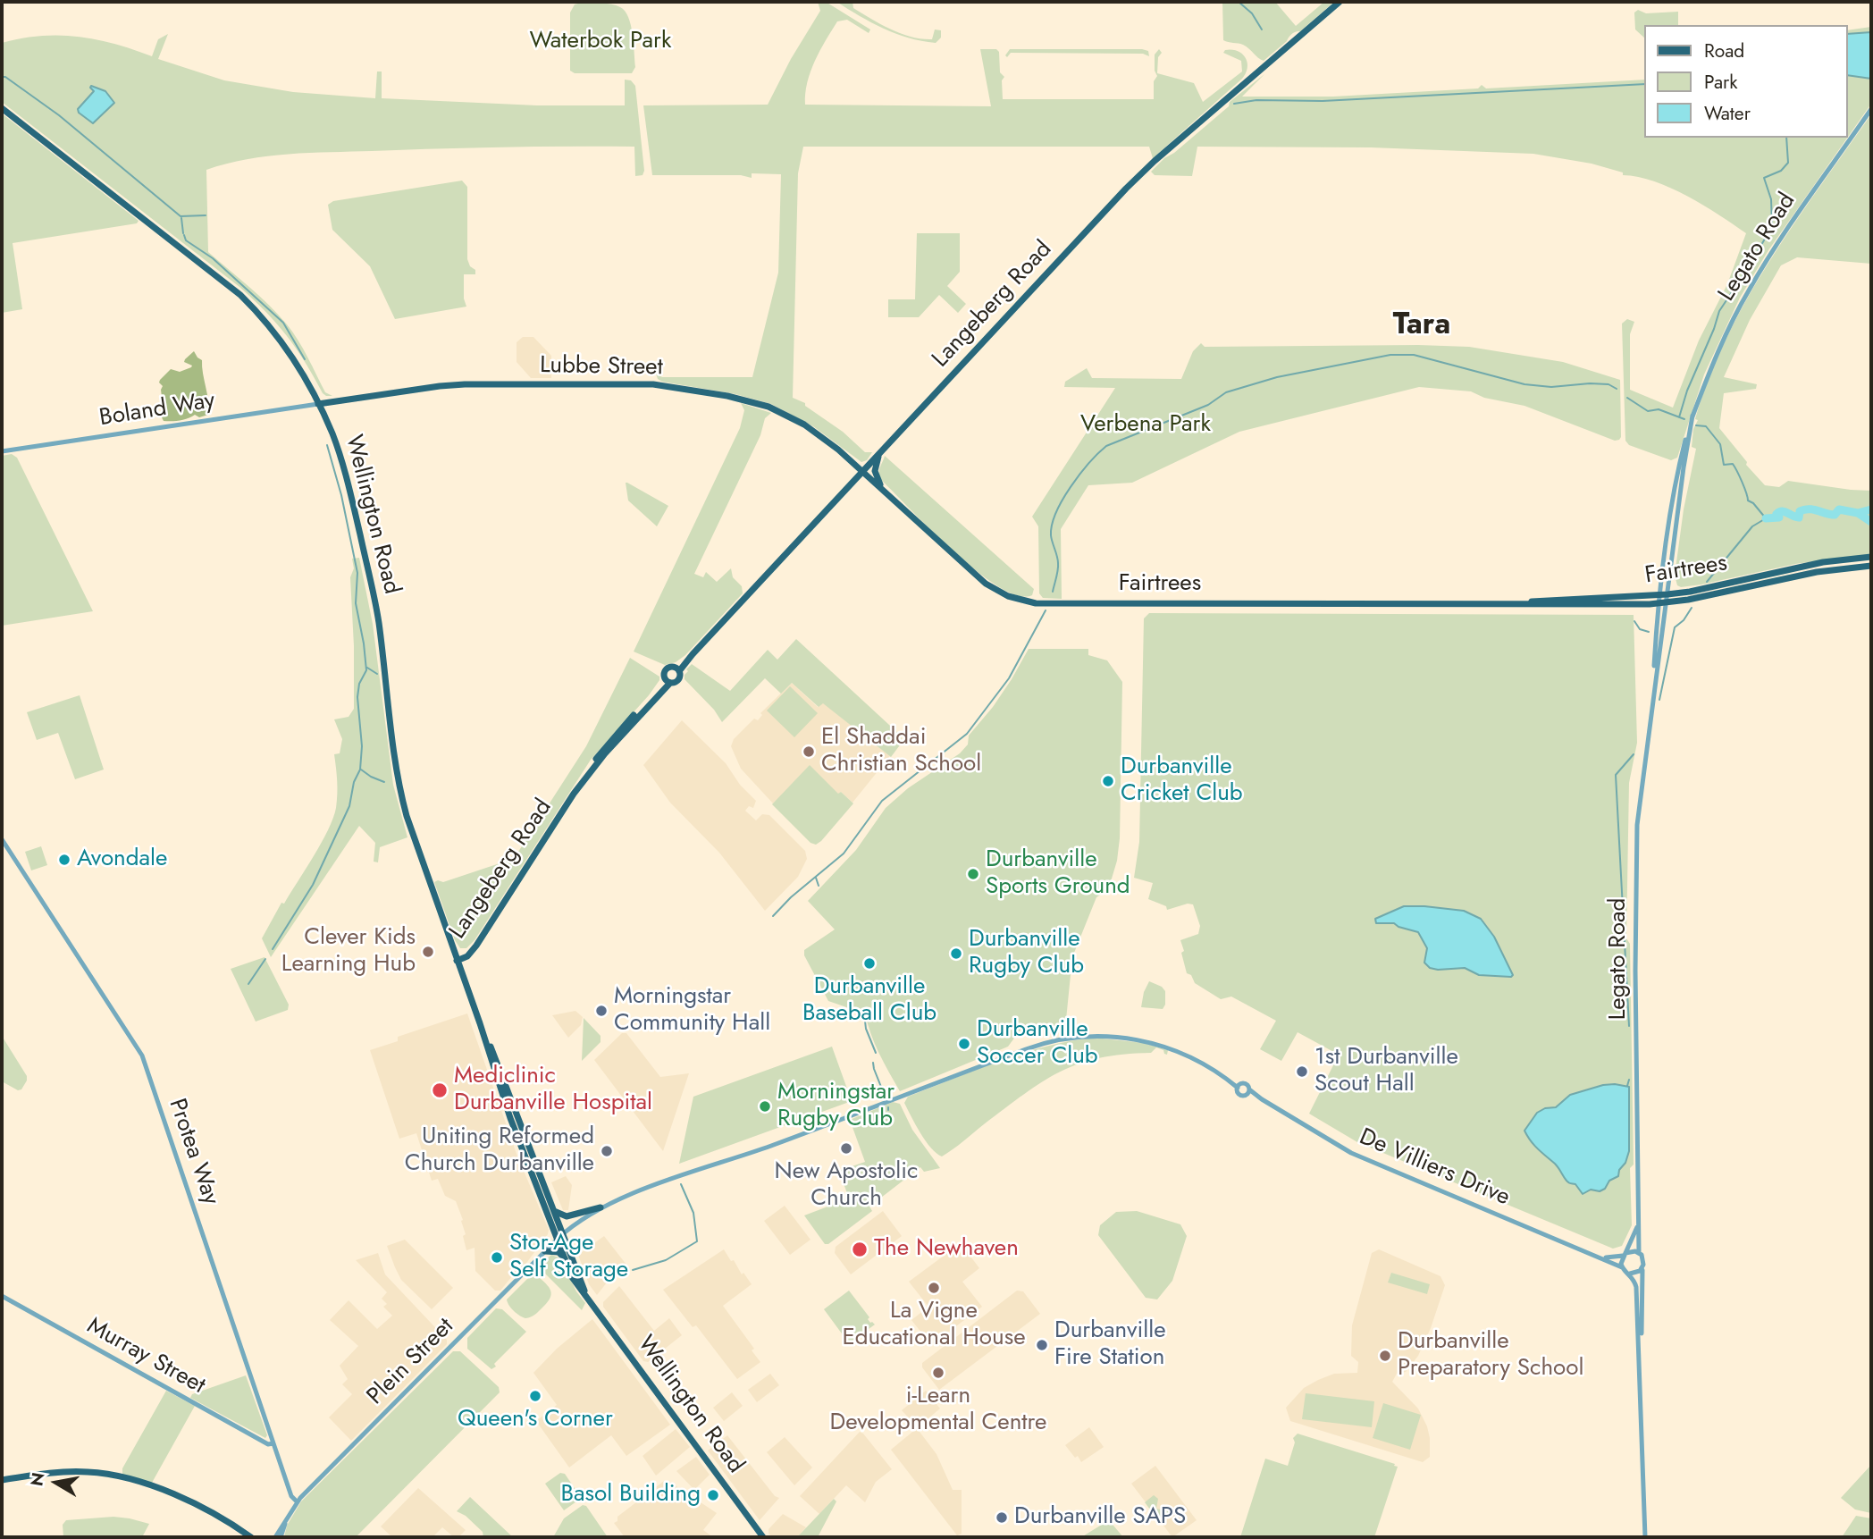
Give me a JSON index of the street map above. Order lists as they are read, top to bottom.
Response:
{
  "streets": {
    "main road": [
      "Langeberg Road",
      "Lubbe Street",
      "Wellington Road",
      "Fairtrees"
    ],
    "street": [
      "Legato Road",
      "Boland Way",
      "Protea Way",
      "De Villiers Drive",
      "Murray Street",
      "Plein Street"
    ]
  },
  "crossings": [
    ["Legato Road", "Fairtrees"],
    ["Legato Road", "De Villiers Drive"],
    ["Langeberg Road", "Lubbe Street"],
    ["Langeberg Road", "Wellington Road"],
    ["Langeberg Road", "Fairtrees"],
    ["Lubbe Street", "Boland Way"],
    ["Lubbe Street", "Wellington Road"],
    ["Lubbe Street", "Fairtrees"],
    ["Boland Way", "Wellington Road"],
    ["Wellington Road", "Plein Street"],
    ["Protea Way", "Murray Street"],
    ["Protea Way", "Plein Street"]
  ],
  "districts": ["Tara"],
  "parks": ["Waterbok Park", "Verbena Park"],
  "places": [
    "El Shaddai Christian School",
    "Durbanville Cricket Club",
    "Avondale",
    "Durbanville Sports Ground",
    "Clever Kids Learning Hub",
    "Durbanville Rugby Club",
    "Durbanville Baseball Club",
    "Morningstar Community Hall",
    "Durbanville Soccer Club",
    "1st Durbanville Scout Hall",
    "Mediclinic Durbanville Hospital",
    "Morningstar Rugby Club",
    "New Apostolic Church",
    "Uniting Reformed Church Durbanville",
    "The Newhaven",
    "Stor-Age Self Storage",
    "La Vigne Educational House",
    "Durbanville Fire Station",
    "Durbanville Preparatory School",
    "i-Learn Developmental Centre",
    "Queen's Corner",
    "Basol Building",
    "Durbanville SAPS"
  ],
  "legend": ["Road", "Park", "Water"],
  "north": "left"
}
